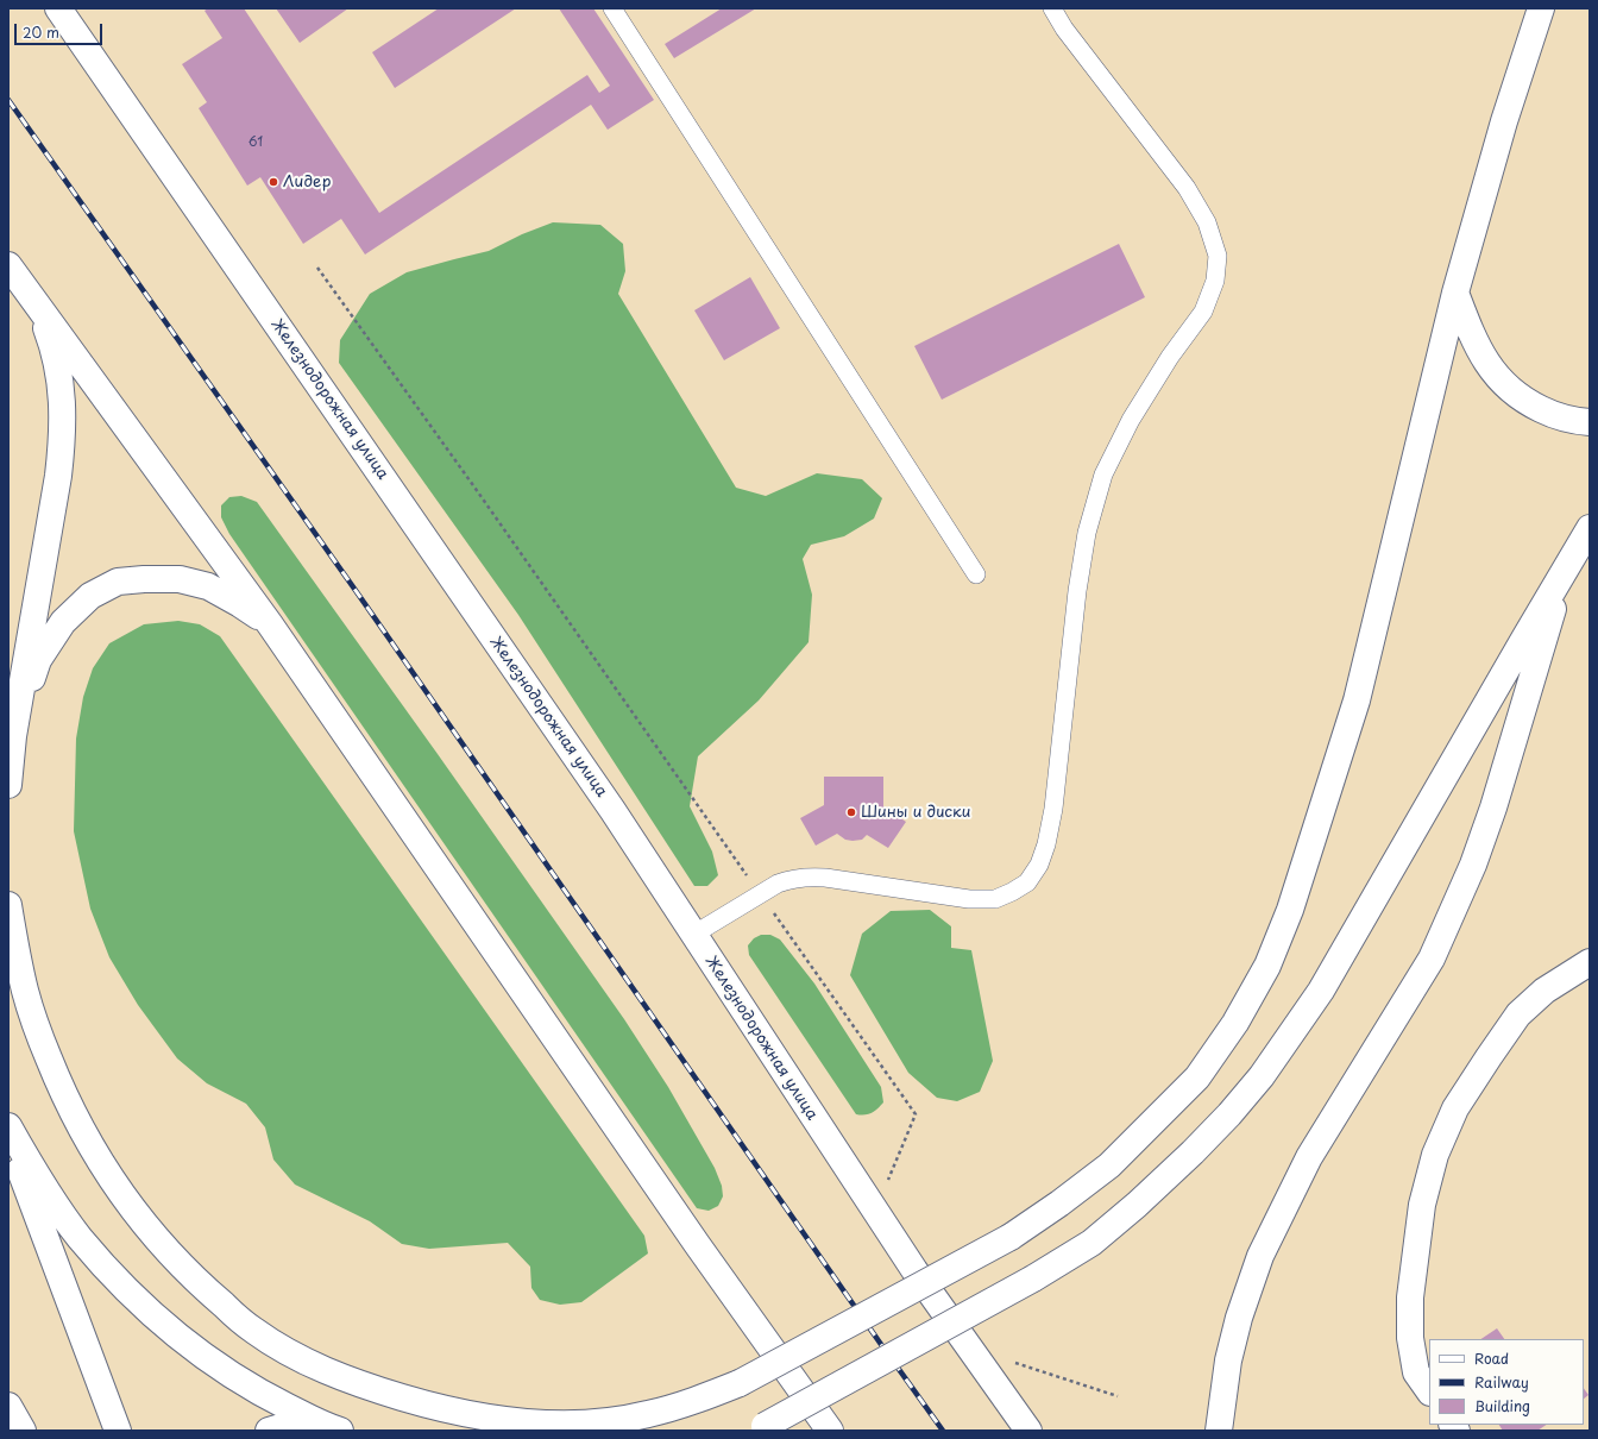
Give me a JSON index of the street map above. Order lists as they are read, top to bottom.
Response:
{
  "streets": {
    "street": ["Железнодорожная улица"]
  },
  "places": ["Лидер", "Шины и диски"],
  "house_numbers": ["61"],
  "legend": ["Road", "Railway", "Building"],
  "scale_bar": "20 m"
}
